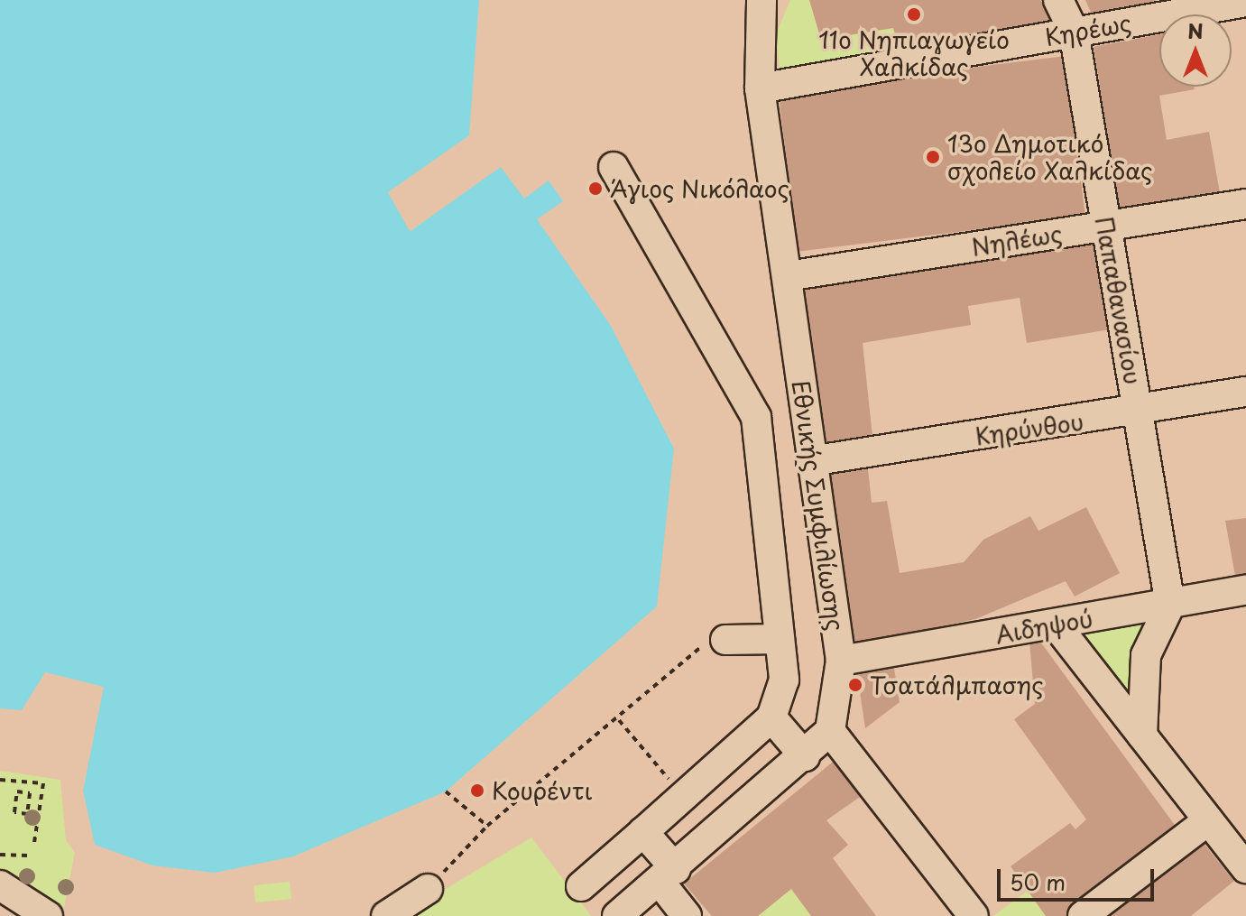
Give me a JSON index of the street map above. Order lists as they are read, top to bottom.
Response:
{
  "streets": {
    "street": [
      "Κηρέως",
      "Νηλέως",
      "Παπαθανασίου",
      "Κηρύνθου",
      "Εθνικής Συμφιλίωσης",
      "Αιδηψού"
    ]
  },
  "crossings": [
    ["Κηρέως", "Παπαθανασίου"],
    ["Κηρέως", "Εθνικής Συμφιλίωσης"],
    ["Νηλέως", "Παπαθανασίου"],
    ["Νηλέως", "Εθνικής Συμφιλίωσης"],
    ["Παπαθανασίου", "Κηρύνθου"],
    ["Παπαθανασίου", "Αιδηψού"],
    ["Κηρύνθου", "Εθνικής Συμφιλίωσης"],
    ["Εθνικής Συμφιλίωσης", "Αιδηψού"]
  ],
  "places": [
    "11ο Νηπιαγωγείο Χαλκίδας",
    "13ο Δημοτικό σχολείο Χαλκίδας",
    "Άγιος Νικόλαος",
    "Τσατάλμπασης",
    "Κουρέντι"
  ],
  "scale_bar": "50 m",
  "north": "top"
}
